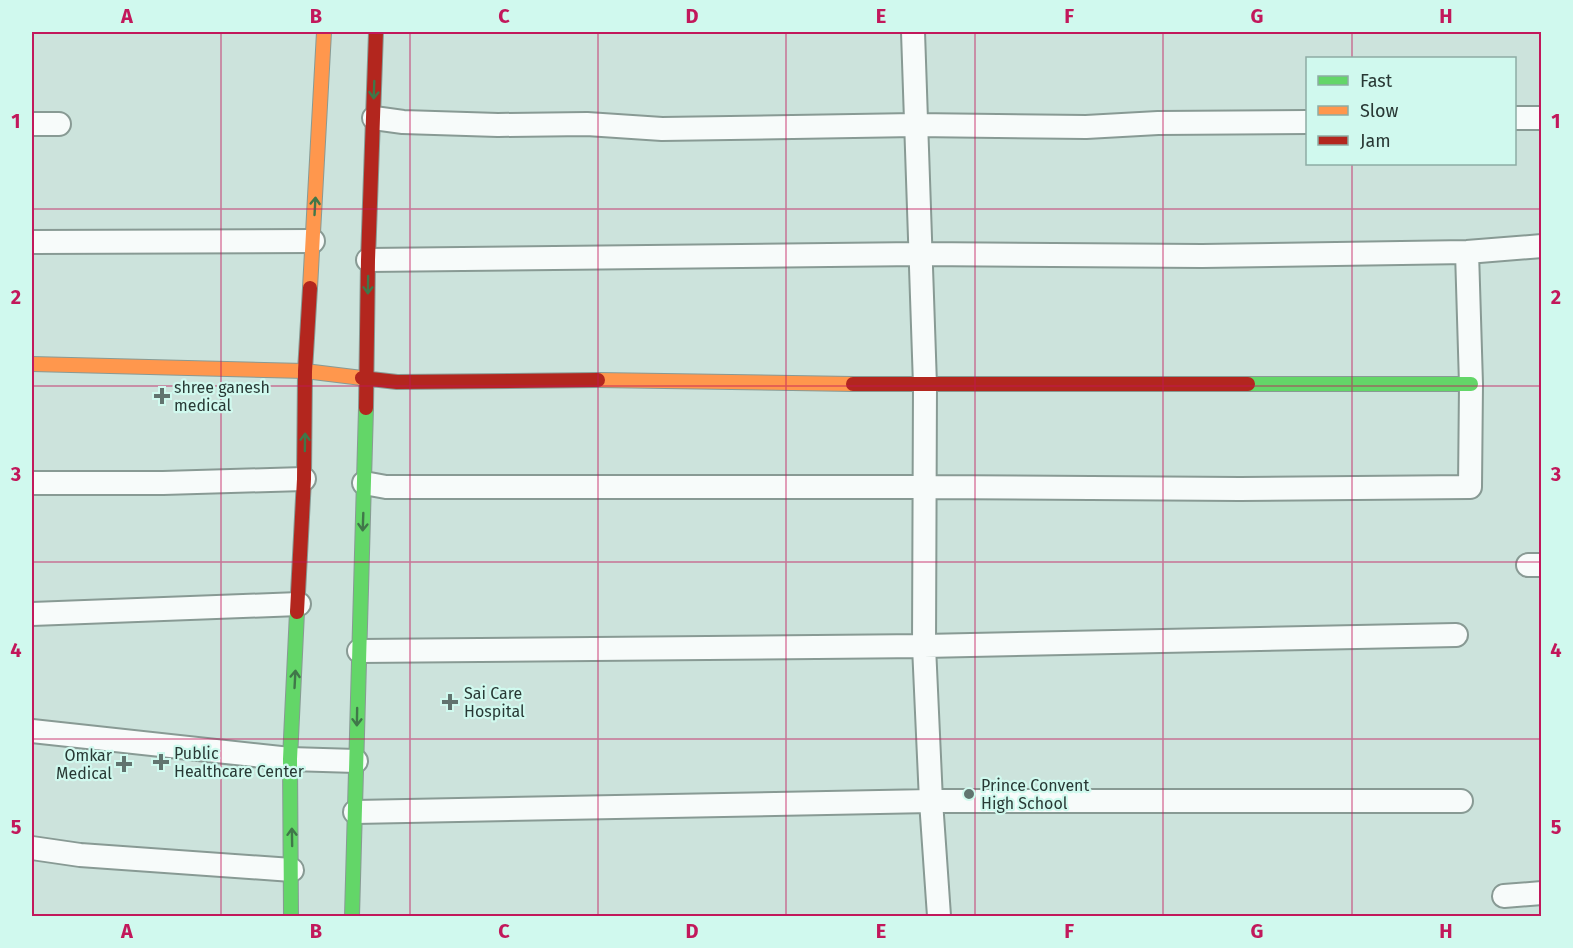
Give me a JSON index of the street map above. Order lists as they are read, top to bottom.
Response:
{
  "places": {
    "health": [
      "shree ganesh medical",
      "Sai Care Hospital",
      "Public Healthcare Center",
      "Omkar Medical"
    ],
    "other": ["Prince Convent High School"]
  },
  "legend": ["Fast", "Slow", "Jam"],
  "grid": {
    "columns": [
      "A",
      "B",
      "C",
      "D",
      "E",
      "F",
      "G",
      "H"
    ],
    "rows": [
      "1",
      "2",
      "3",
      "4",
      "5"
    ]
  }
}
